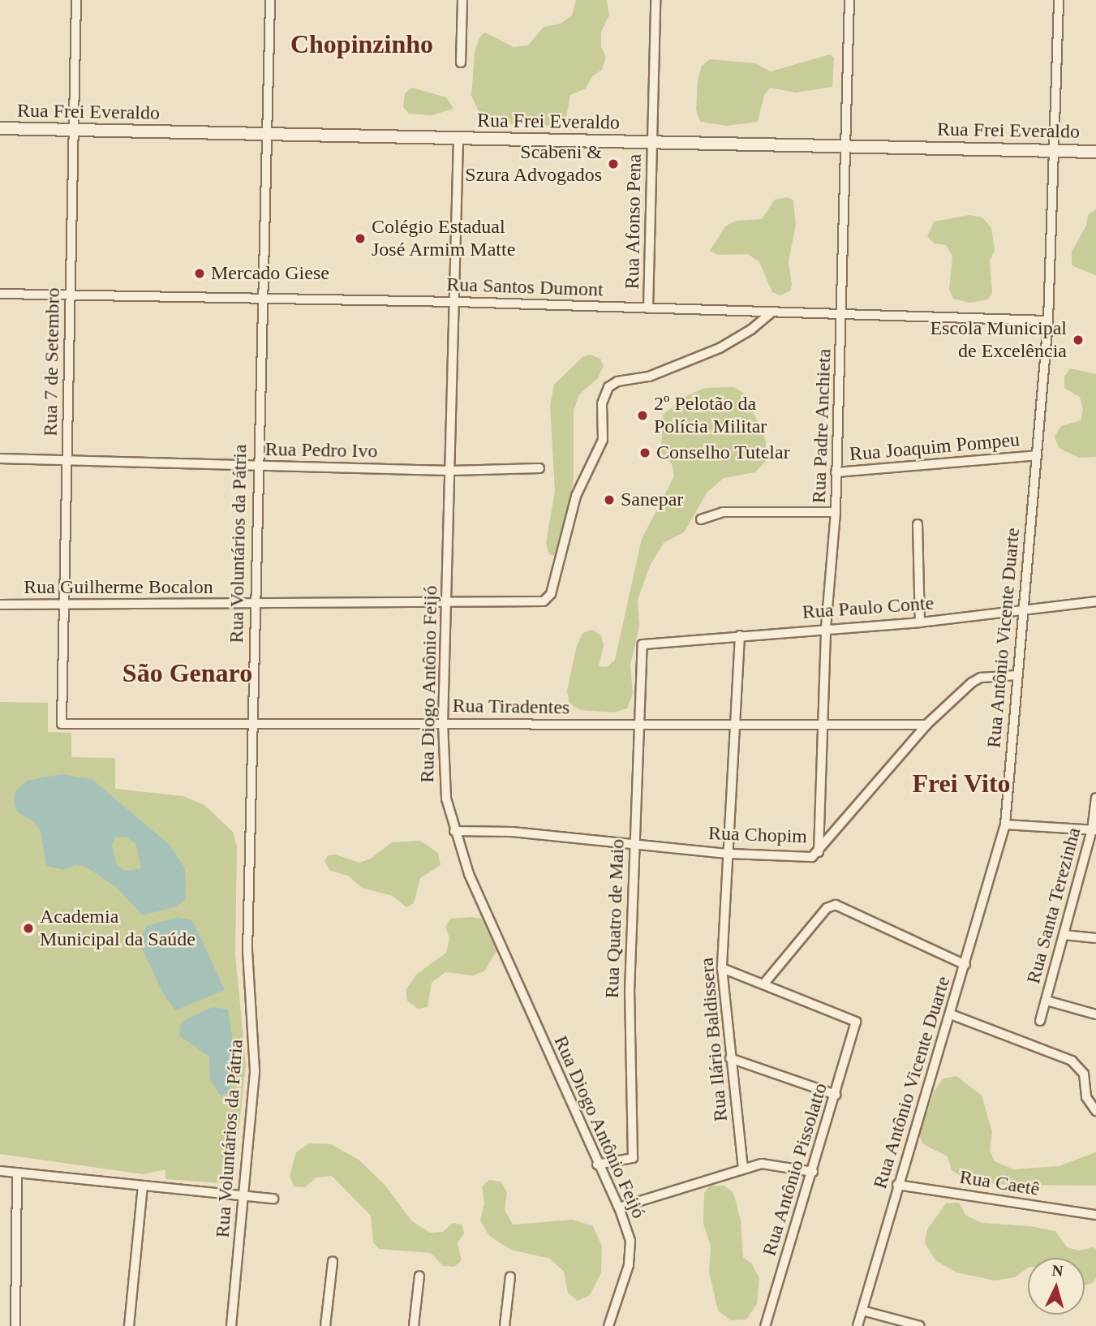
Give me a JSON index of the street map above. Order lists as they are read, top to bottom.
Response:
{
  "streets": {
    "street": [
      "Rua Frei Everaldo",
      "Rua Afonso Pena",
      "Rua Santos Dumont",
      "Rua 7 de Setembro",
      "Rua Padre Anchieta",
      "Rua Joaquim Pompeu",
      "Rua Pedro Ivo",
      "Rua Voluntários da Pátria",
      "Rua Guilherme Bocalon",
      "Rua Paulo Conte",
      "Rua Antônio Vicente Duarte",
      "Rua Diogo Antônio Feijó",
      "Rua Tiradentes",
      "Rua Chopim",
      "Rua Santa Terezinha",
      "Rua Quatro de Maio",
      "Rua Ilário Baldissera",
      "Rua Antônio Pissolatto",
      "Rua Caetê"
    ]
  },
  "crossings": [
    ["Rua Frei Everaldo", "Rua Afonso Pena"],
    ["Rua Frei Everaldo", "Rua 7 de Setembro"],
    ["Rua Frei Everaldo", "Rua Padre Anchieta"],
    ["Rua Frei Everaldo", "Rua Voluntários da Pátria"],
    ["Rua Frei Everaldo", "Rua Antônio Vicente Duarte"],
    ["Rua Frei Everaldo", "Rua Diogo Antônio Feijó"],
    ["Rua Afonso Pena", "Rua Santos Dumont"],
    ["Rua Santos Dumont", "Rua 7 de Setembro"],
    ["Rua Santos Dumont", "Rua Padre Anchieta"],
    ["Rua Santos Dumont", "Rua Voluntários da Pátria"],
    ["Rua Santos Dumont", "Rua Guilherme Bocalon"],
    ["Rua Santos Dumont", "Rua Antônio Vicente Duarte"],
    ["Rua Santos Dumont", "Rua Diogo Antônio Feijó"],
    ["Rua 7 de Setembro", "Rua Pedro Ivo"],
    ["Rua 7 de Setembro", "Rua Guilherme Bocalon"],
    ["Rua 7 de Setembro", "Rua Tiradentes"],
    ["Rua Padre Anchieta", "Rua Joaquim Pompeu"],
    ["Rua Padre Anchieta", "Rua Paulo Conte"],
    ["Rua Padre Anchieta", "Rua Tiradentes"],
    ["Rua Padre Anchieta", "Rua Chopim"],
    ["Rua Joaquim Pompeu", "Rua Antônio Vicente Duarte"],
    ["Rua Pedro Ivo", "Rua Voluntários da Pátria"],
    ["Rua Pedro Ivo", "Rua Diogo Antônio Feijó"],
    ["Rua Voluntários da Pátria", "Rua Guilherme Bocalon"],
    ["Rua Voluntários da Pátria", "Rua Tiradentes"],
    ["Rua Guilherme Bocalon", "Rua Diogo Antônio Feijó"],
    ["Rua Paulo Conte", "Rua Antônio Vicente Duarte"],
    ["Rua Paulo Conte", "Rua Quatro de Maio"],
    ["Rua Paulo Conte", "Rua Ilário Baldissera"],
    ["Rua Antônio Vicente Duarte", "Rua Chopim"],
    ["Rua Antônio Vicente Duarte", "Rua Caetê"],
    ["Rua Diogo Antônio Feijó", "Rua Tiradentes"],
    ["Rua Diogo Antônio Feijó", "Rua Chopim"],
    ["Rua Diogo Antônio Feijó", "Rua Quatro de Maio"],
    ["Rua Tiradentes", "Rua Chopim"],
    ["Rua Tiradentes", "Rua Quatro de Maio"],
    ["Rua Tiradentes", "Rua Ilário Baldissera"],
    ["Rua Chopim", "Rua Quatro de Maio"],
    ["Rua Chopim", "Rua Ilário Baldissera"]
  ],
  "districts": ["Chopinzinho", "São Genaro", "Frei Vito"],
  "places": [
    "Scabeni & Szura Advogados",
    "Colégio Estadual José Armim Matte",
    "Mercado Giese",
    "Escola Municipal de Excelência",
    "2º Pelotão da Polícia Militar",
    "Conselho Tutelar",
    "Sanepar",
    "Academia Municipal da Saúde"
  ],
  "north": "top"
}
